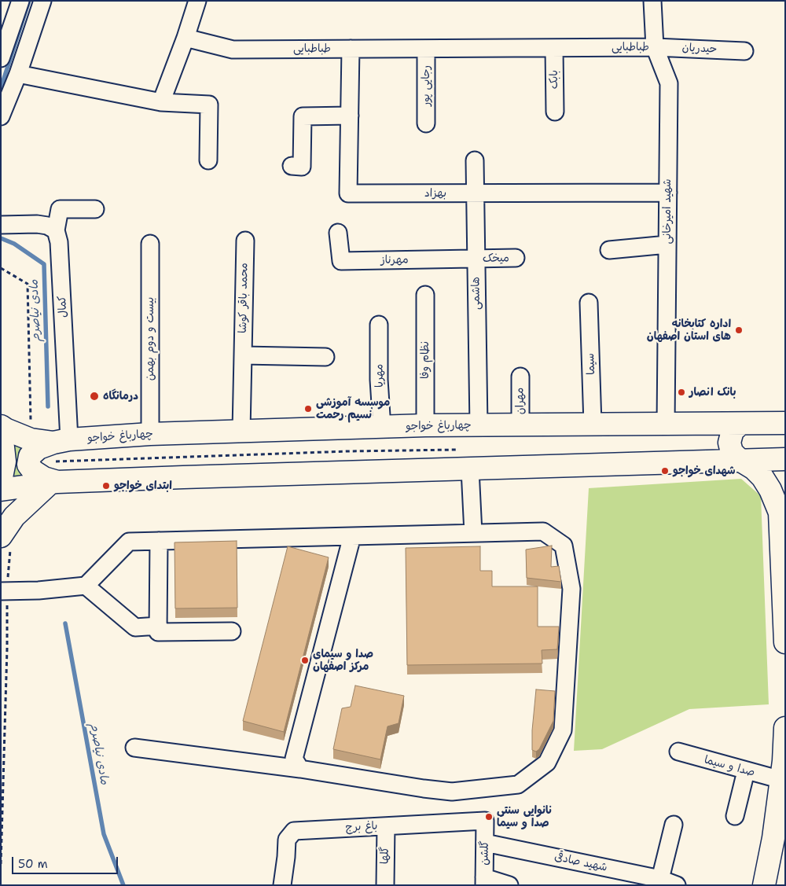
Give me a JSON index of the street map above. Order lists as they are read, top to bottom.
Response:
{
  "streets": {
    "main road": ["چهارباغ خواجو"],
    "street": [
      "طباطبایی",
      "حیدریان",
      "بابک",
      "رجایی پور",
      "بهزاد",
      "شهید امیرخانی",
      "میخک",
      "مهرناز",
      "هاشمی",
      "محمد باقر کوشا",
      "کمال",
      "بیست و دوم بهمن",
      "نظام وفا",
      "سیما",
      "مهریا",
      "مهران",
      "صدا و سیما",
      "باغ برج",
      "گلشن",
      "گلها",
      "شهید صادقی"
    ]
  },
  "crossings": [
    ["طباطبایی", "حیدریان"],
    ["طباطبایی", "بابک"],
    ["طباطبایی", "رجایی پور"],
    ["طباطبایی", "بهزاد"],
    ["طباطبایی", "شهید امیرخانی"],
    ["حیدریان", "شهید امیرخانی"],
    ["بهزاد", "شهید امیرخانی"],
    ["بهزاد", "هاشمی"],
    ["شهید امیرخانی", "چهارباغ خواجو"],
    ["میخک", "مهرناز"],
    ["میخک", "هاشمی"],
    ["مهرناز", "هاشمی"],
    ["هاشمی", "چهارباغ خواجو"],
    ["محمد باقر کوشا", "چهارباغ خواجو"],
    ["کمال", "چهارباغ خواجو"],
    ["بیست و دوم بهمن", "چهارباغ خواجو"],
    ["نظام وفا", "چهارباغ خواجو"],
    ["سیما", "چهارباغ خواجو"],
    ["مهریا", "چهارباغ خواجو"],
    ["مهران", "چهارباغ خواجو"],
    ["باغ برج", "گلشن"],
    ["باغ برج", "گلها"],
    ["گلشن", "شهید صادقی"]
  ],
  "water": ["مادی نیاصرم"],
  "places": [
    "اداره کتابخانه های استان اصفهان",
    "بانک انصار",
    "درمانگاه",
    "موسسه آموزشی نسیم رحمت",
    "شهدای خواجو",
    "ابتدای خواجو",
    "صدا و سیمای مرکز اصفهان",
    "نانوایی سنتی صدا و سیما"
  ],
  "scale_bar": "50 m"
}
